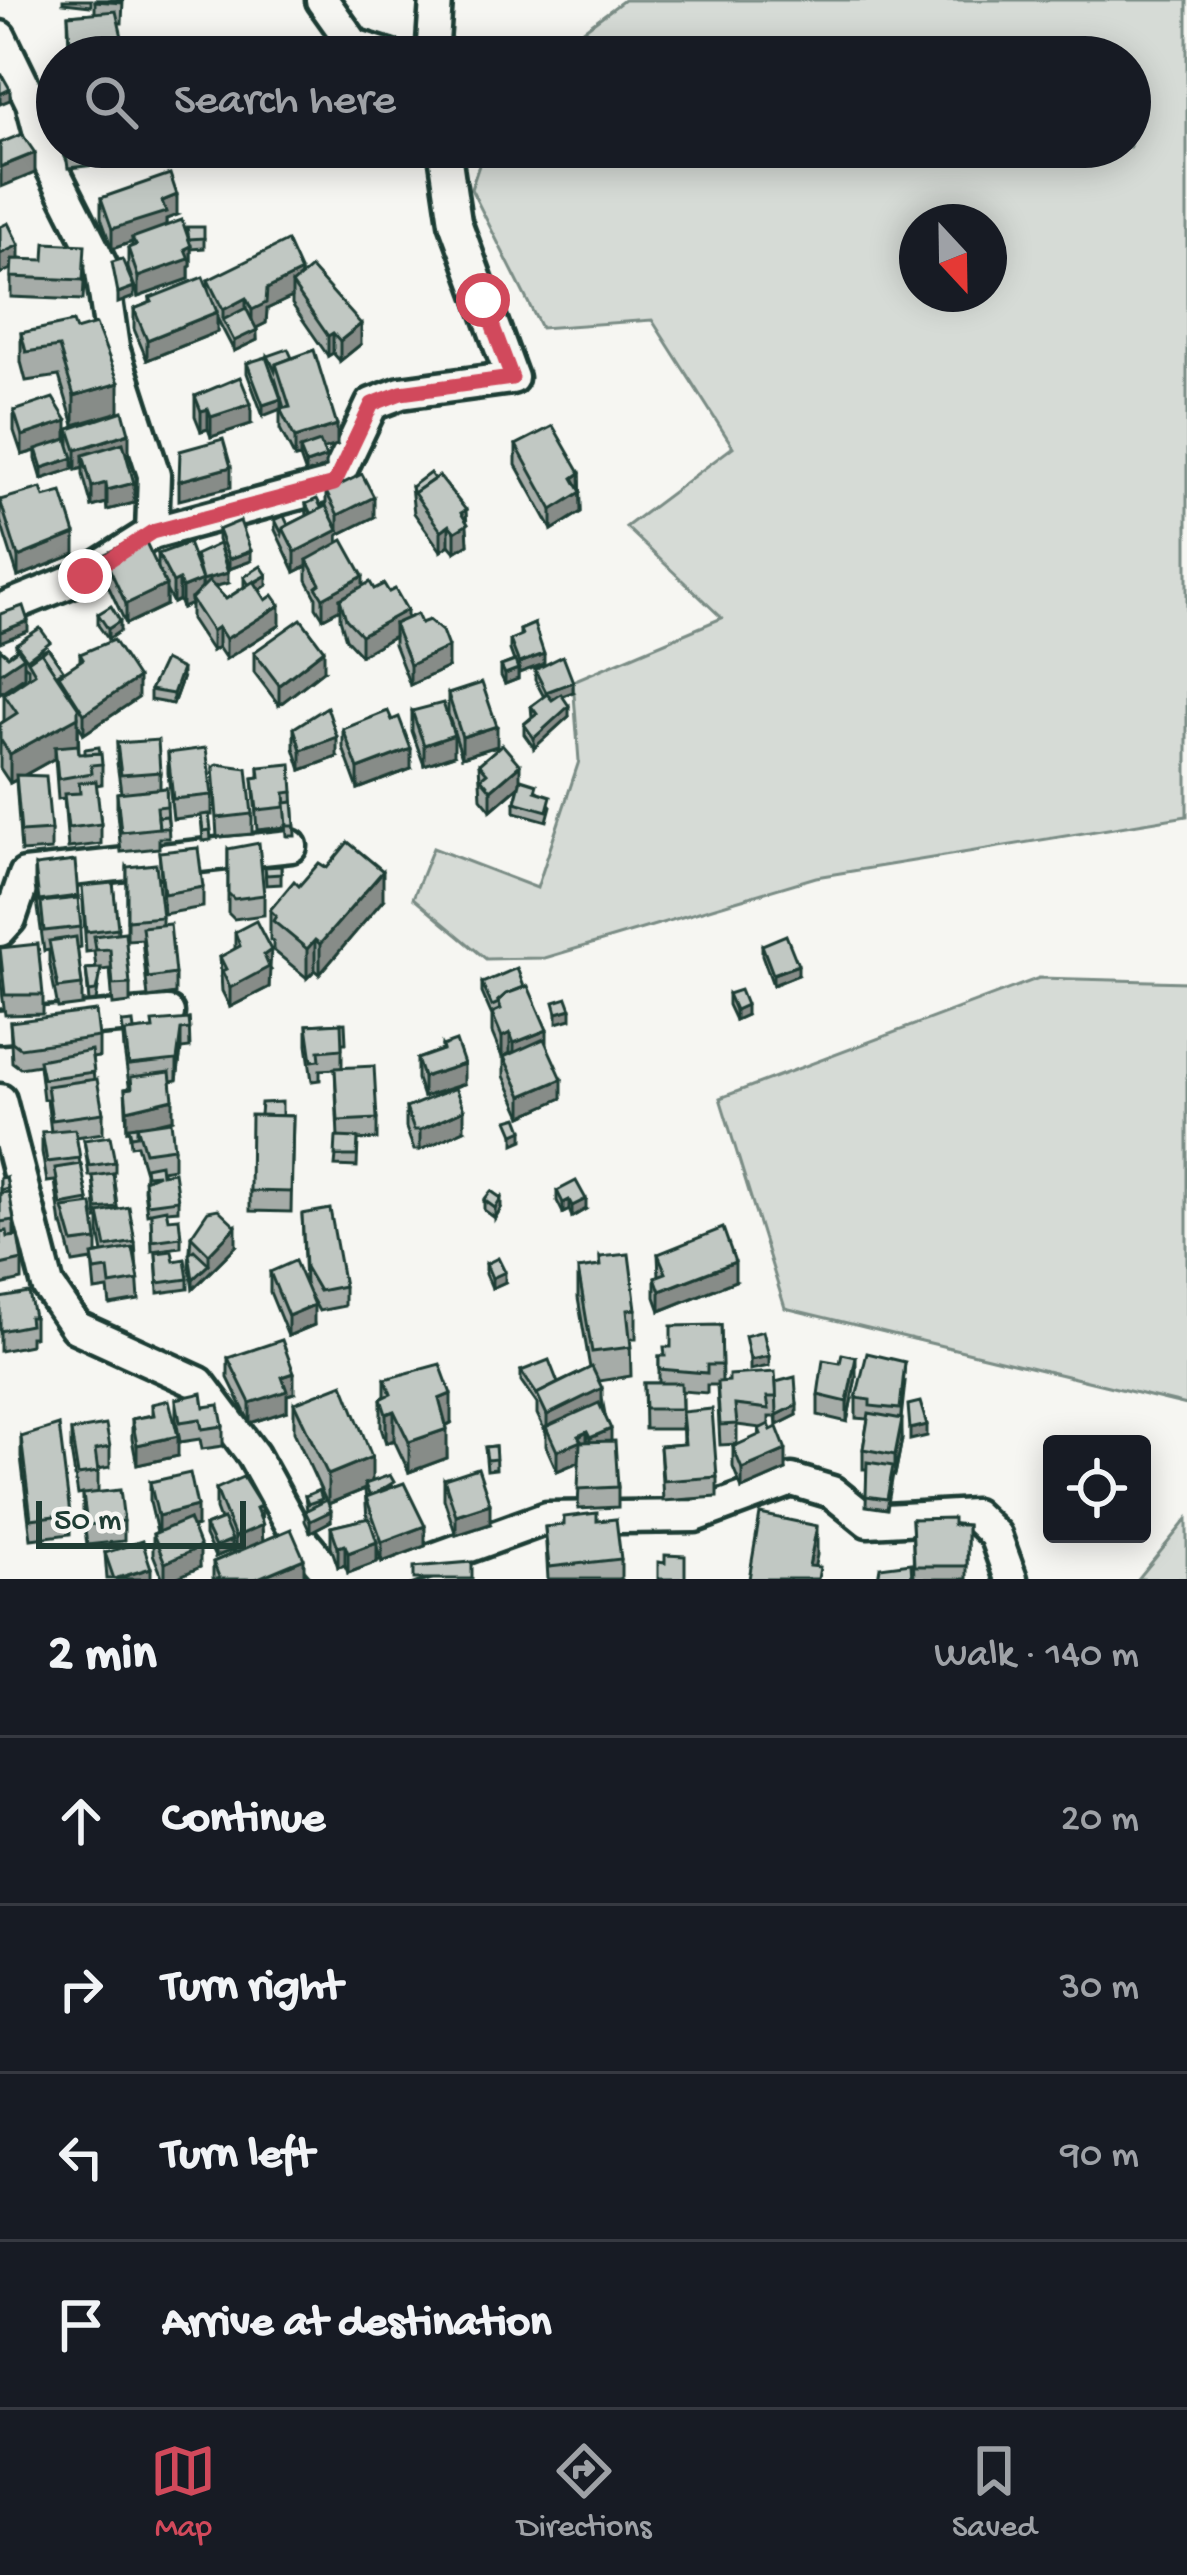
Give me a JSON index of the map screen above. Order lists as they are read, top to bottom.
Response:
{
  "scale_bar": "50 m",
  "north": "bottom",
  "page": {
    "search": "Search here",
    "scale": "50 m",
    "heading": ["2 min", "Walk · 140 m"],
    "list": [
      ["Continue", "20 m"],
      ["Turn right", "30 m"],
      ["Turn left", "90 m"],
      "Arrive at destination"
    ],
    "nav": ["Map", "Directions", "Saved"]
  }
}
